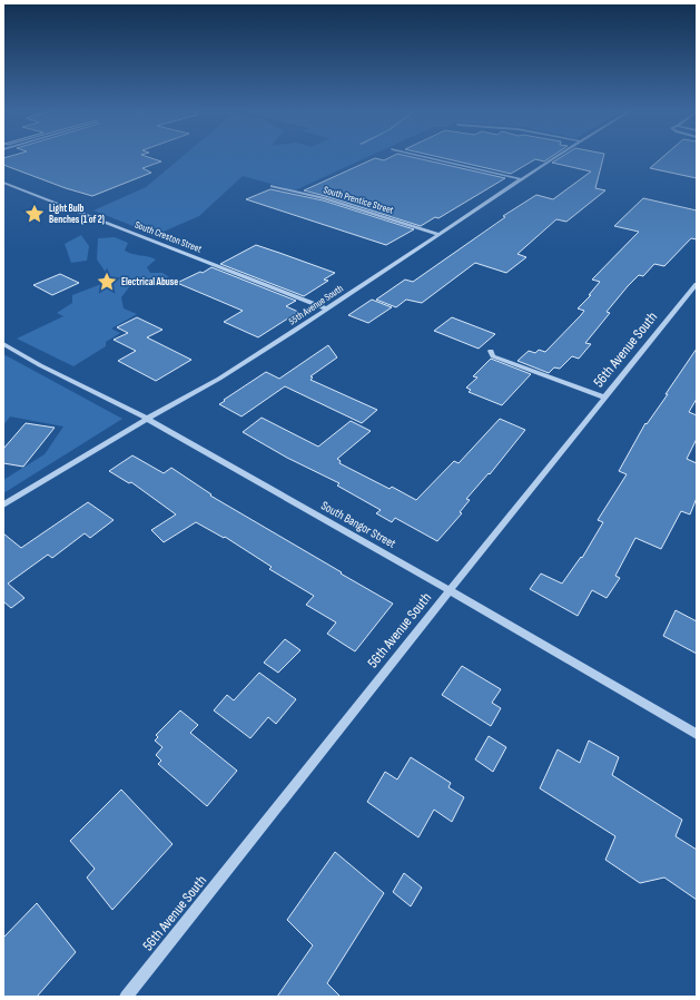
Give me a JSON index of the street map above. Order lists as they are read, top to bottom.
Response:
{
  "streets": {
    "street": [
      "South Prentice Street",
      "South Creston Street",
      "55th Avenue South",
      "56th Avenue South",
      "South Bangor Street"
    ]
  },
  "crossings": [
    ["South Prentice Street", "55th Avenue South"],
    ["South Creston Street", "55th Avenue South"],
    ["55th Avenue South", "South Bangor Street"],
    ["56th Avenue South", "South Bangor Street"]
  ],
  "places": {
    "place": ["Light Bulb Benches (1 of 2)", "Electrical Abuse"]
  }
}
